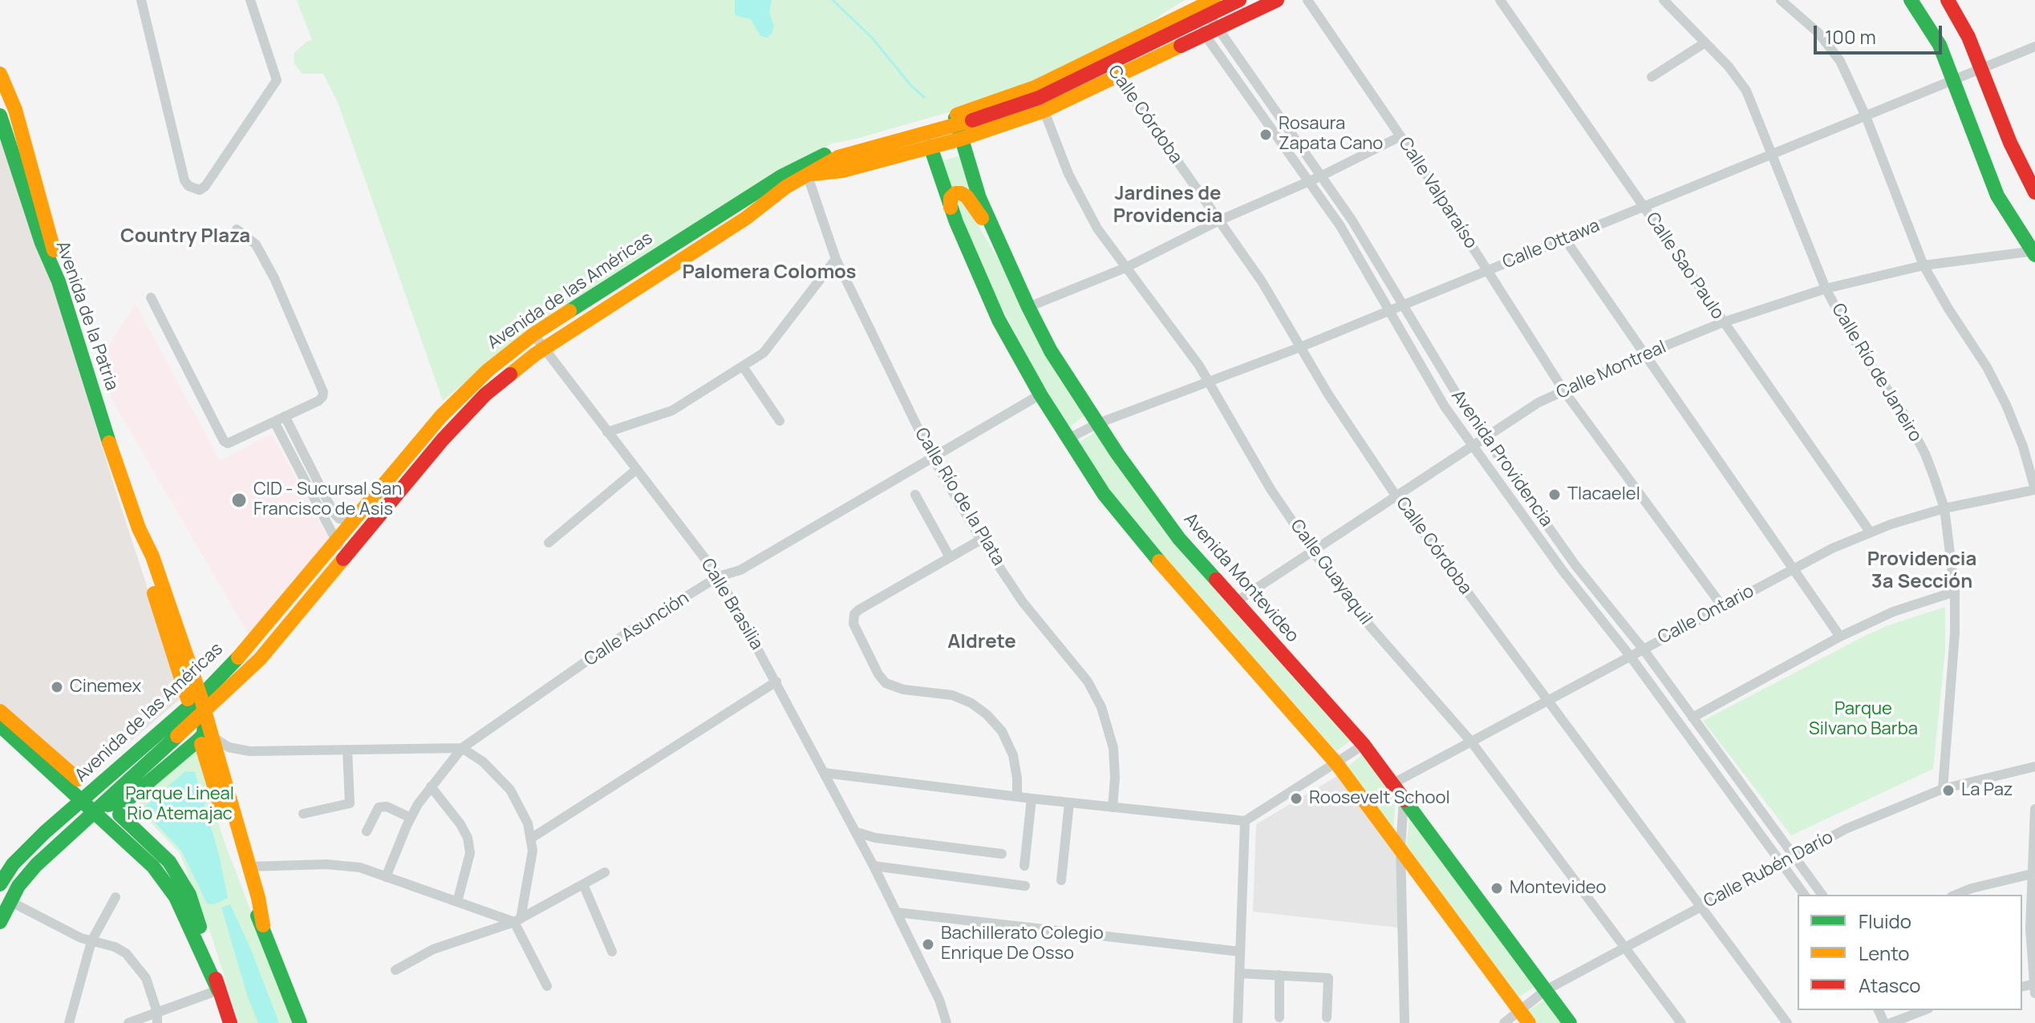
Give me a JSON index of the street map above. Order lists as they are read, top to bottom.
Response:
{
  "streets": {
    "main road": ["Avenida de las Américas", "Avenida de la Patria", "Avenida Montevideo"],
    "street": [
      "Calle Córdoba",
      "Calle Valparaíso",
      "Calle Ottawa",
      "Calle Sao Paulo",
      "Calle Montreal",
      "Calle Río de Janeiro",
      "Avenida Providencia",
      "Calle Río de la Plata",
      "Calle Guayaquil",
      "Calle Brasilia",
      "Calle Ontario",
      "Calle Asunción",
      "Calle Rubén Darío"
    ]
  },
  "crossings": [
    ["Calle Córdoba", "Calle Ottawa"],
    ["Calle Córdoba", "Avenida de las Américas"],
    ["Calle Córdoba", "Calle Montreal"],
    ["Calle Córdoba", "Calle Ontario"],
    ["Calle Córdoba", "Calle Rubén Darío"],
    ["Calle Valparaíso", "Calle Ottawa"],
    ["Calle Valparaíso", "Calle Montreal"],
    ["Calle Valparaíso", "Calle Ontario"],
    ["Calle Ottawa", "Calle Sao Paulo"],
    ["Calle Ottawa", "Calle Río de Janeiro"],
    ["Calle Ottawa", "Avenida Providencia"],
    ["Calle Ottawa", "Calle Guayaquil"],
    ["Calle Ottawa", "Avenida Montevideo"],
    ["Calle Sao Paulo", "Calle Montreal"],
    ["Calle Sao Paulo", "Calle Ontario"],
    ["Avenida de las Américas", "Avenida de la Patria"],
    ["Avenida de las Américas", "Avenida Providencia"],
    ["Avenida de las Américas", "Calle Río de la Plata"],
    ["Avenida de las Américas", "Calle Guayaquil"],
    ["Avenida de las Américas", "Avenida Montevideo"],
    ["Avenida de las Américas", "Calle Brasilia"],
    ["Calle Montreal", "Calle Río de Janeiro"],
    ["Calle Montreal", "Avenida Providencia"],
    ["Calle Montreal", "Calle Guayaquil"],
    ["Calle Montreal", "Avenida Montevideo"],
    ["Calle Río de Janeiro", "Calle Ontario"],
    ["Calle Río de Janeiro", "Calle Rubén Darío"],
    ["Avenida Providencia", "Calle Ontario"],
    ["Avenida Providencia", "Calle Rubén Darío"],
    ["Calle Río de la Plata", "Calle Asunción"],
    ["Calle Guayaquil", "Calle Ontario"],
    ["Calle Guayaquil", "Calle Rubén Darío"],
    ["Avenida Montevideo", "Calle Ontario"],
    ["Avenida Montevideo", "Calle Rubén Darío"],
    ["Calle Brasilia", "Calle Asunción"]
  ],
  "districts": [
    "Jardines de Providencia",
    "Country Plaza",
    "Palomera Colomos",
    "Providencia 3a Sección",
    "Aldrete"
  ],
  "parks": ["Parque Silvano Barba", "Parque Lineal Rio Atemajac"],
  "places": [
    "Rosaura Zapata Cano",
    "Tlacaelel",
    "CID - Sucursal San Francisco de Asis",
    "Cinemex",
    "La Paz",
    "Roosevelt School",
    "Montevideo",
    "Bachillerato Colegio Enrique De Osso"
  ],
  "legend": ["Fluido", "Lento", "Atasco"],
  "scale_bar": "100 m"
}
